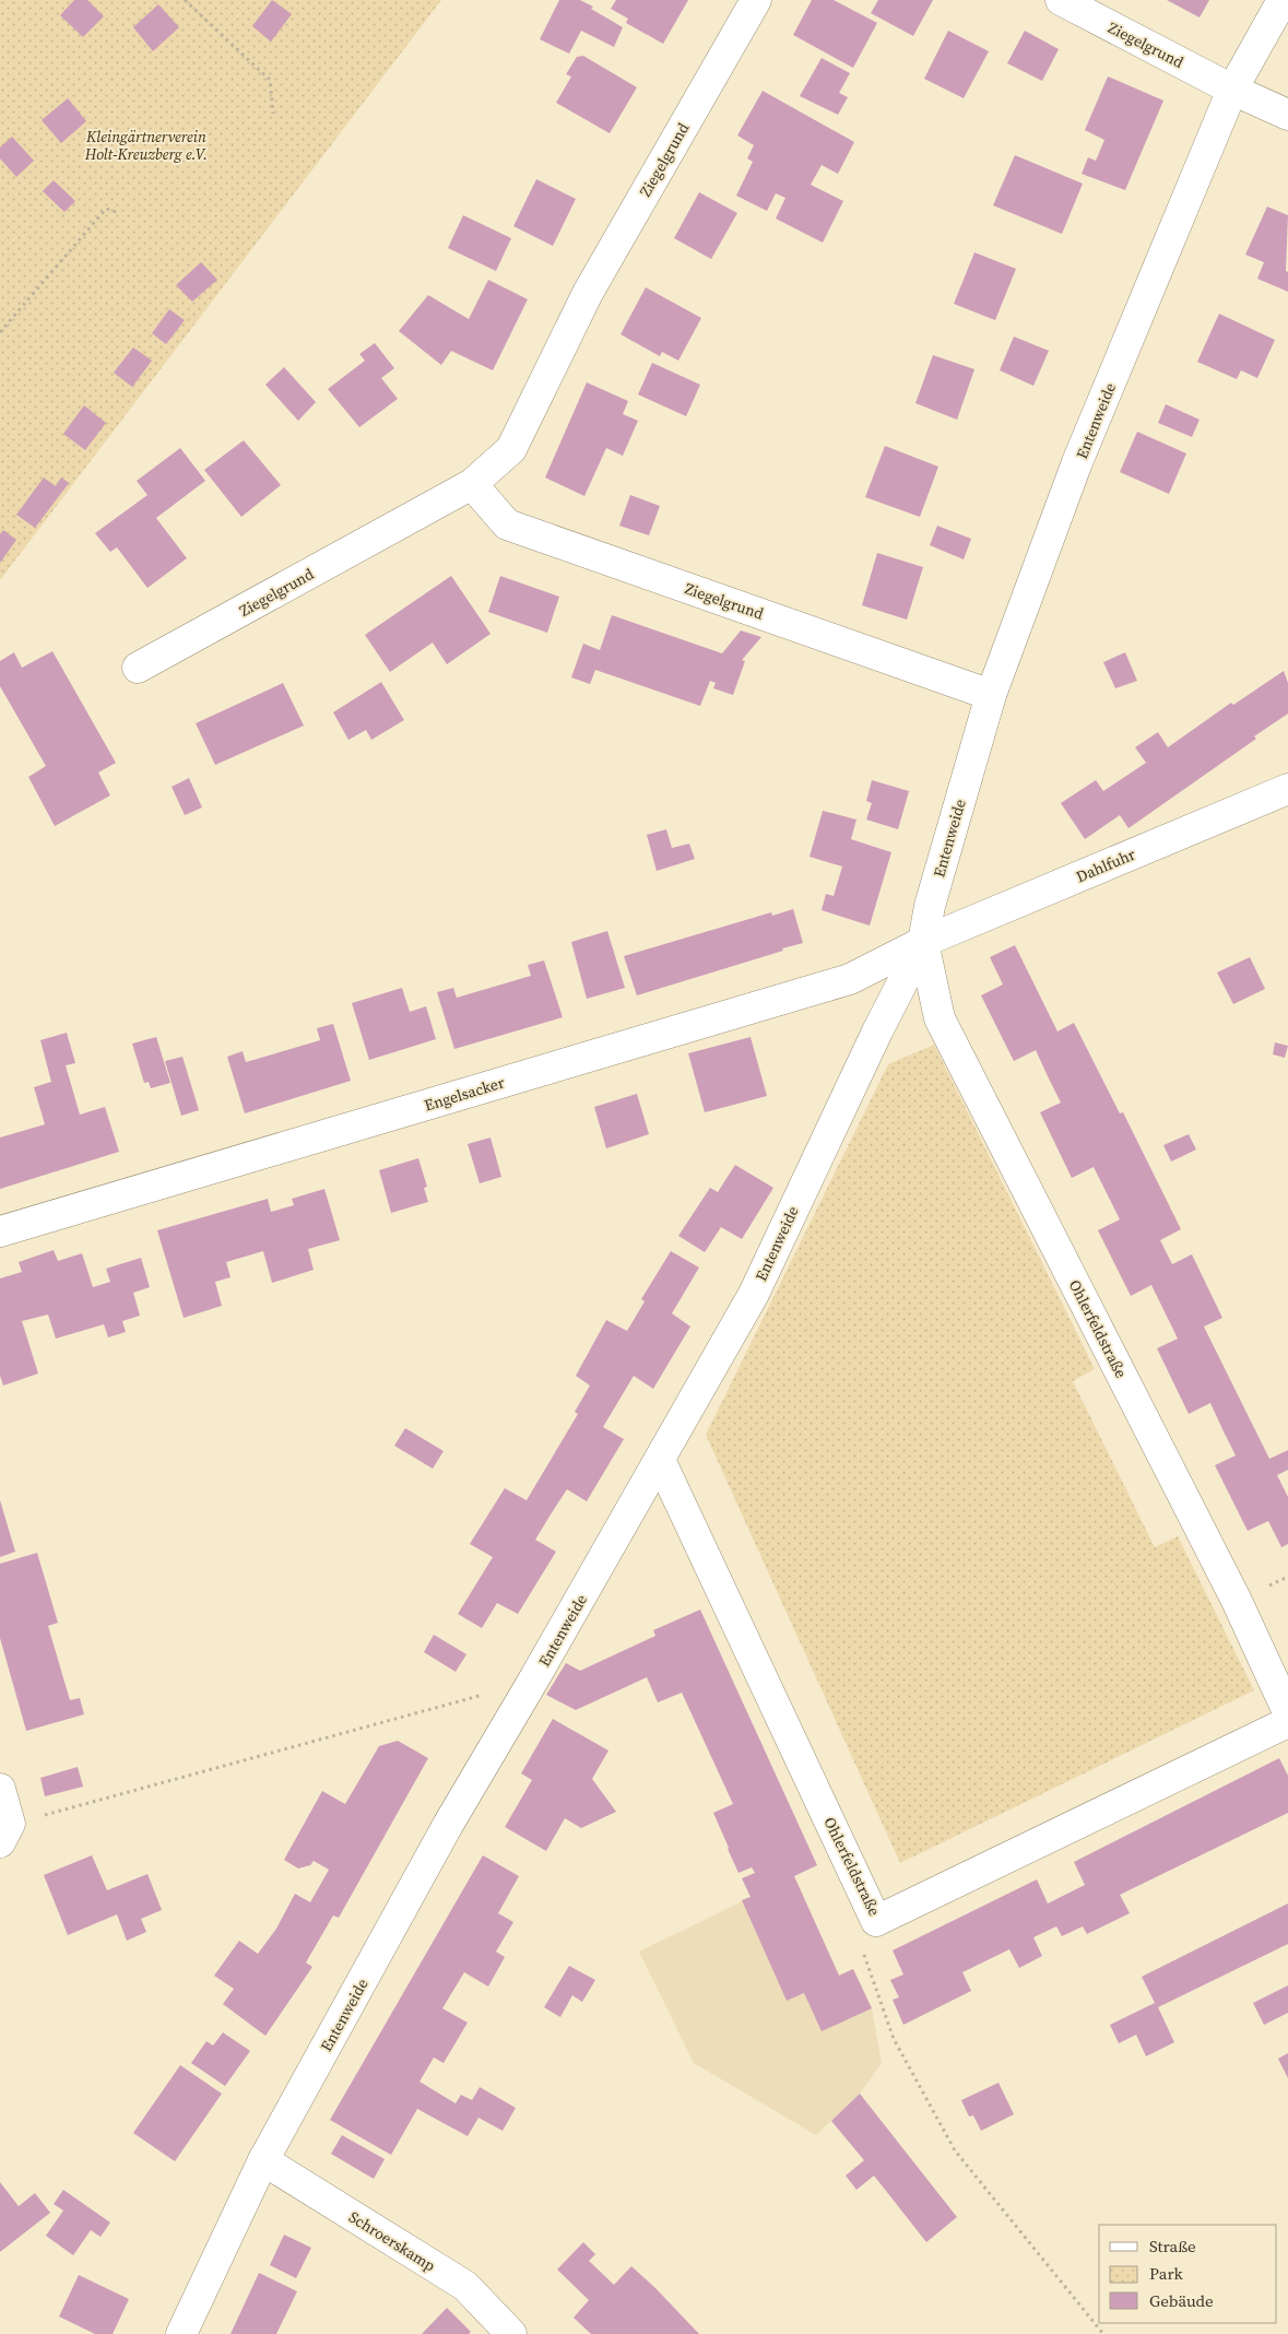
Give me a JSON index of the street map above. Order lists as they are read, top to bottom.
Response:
{
  "streets": {
    "street": [
      "Ziegelgrund",
      "Entenweide",
      "Dahlfuhr",
      "Engelsacker",
      "Ohlerfeldstraße",
      "Schroerskamp"
    ]
  },
  "crossings": [
    ["Ziegelgrund", "Entenweide"],
    ["Entenweide", "Dahlfuhr"],
    ["Entenweide", "Engelsacker"],
    ["Entenweide", "Ohlerfeldstraße"],
    ["Entenweide", "Schroerskamp"],
    ["Dahlfuhr", "Engelsacker"],
    ["Dahlfuhr", "Ohlerfeldstraße"],
    ["Engelsacker", "Ohlerfeldstraße"]
  ],
  "parks": ["Kleingärtnerverein Holt-Kreuzberg e.V."],
  "legend": ["Straße", "Park", "Gebäude"]
}
